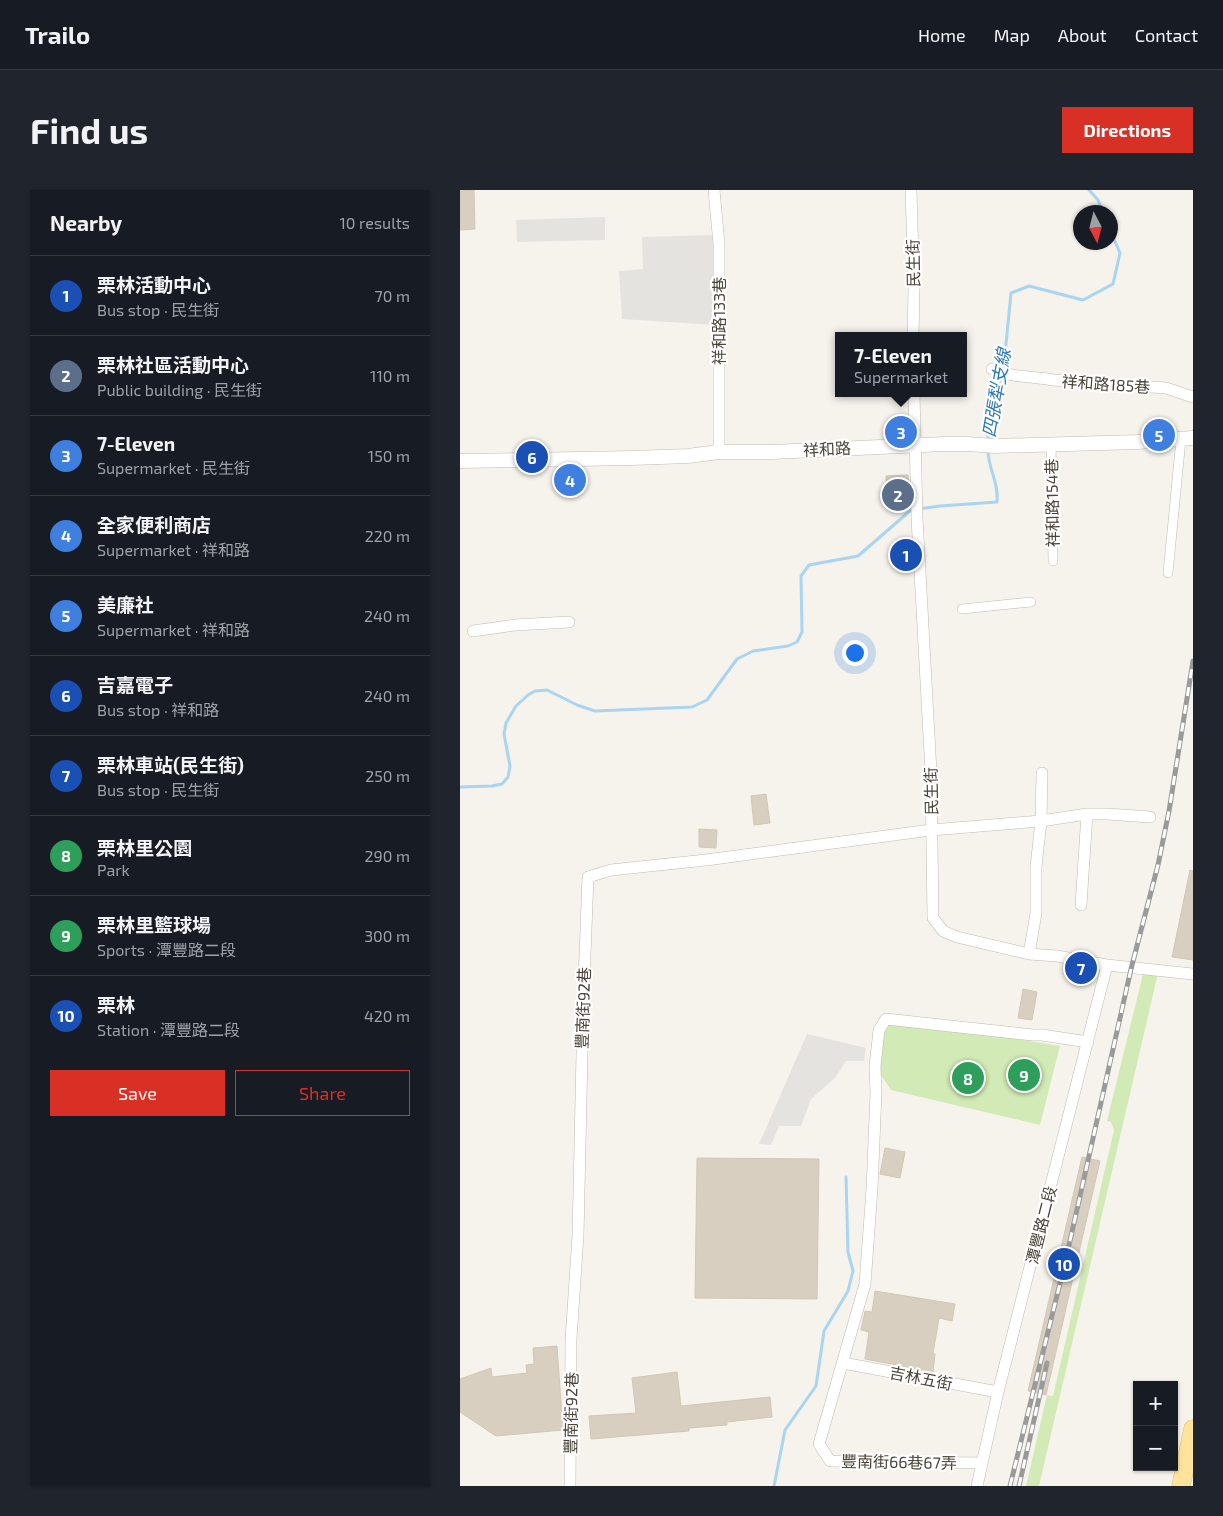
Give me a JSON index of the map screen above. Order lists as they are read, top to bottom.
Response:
{
  "streets": {
    "street": [
      "民生街",
      "祥和路133巷",
      "祥和路185巷",
      "祥和路",
      "祥和路154巷",
      "豐南街92巷",
      "潭豐路二段",
      "吉林五街",
      "豐南街66巷67弄"
    ]
  },
  "crossings": [
    ["民生街", "祥和路"],
    ["民生街", "豐南街92巷"],
    ["民生街", "潭豐路二段"],
    ["祥和路133巷", "祥和路"],
    ["祥和路", "祥和路154巷"],
    ["潭豐路二段", "吉林五街"],
    ["潭豐路二段", "豐南街66巷67弄"],
    ["吉林五街", "豐南街66巷67弄"]
  ],
  "water": ["四張犁支線"],
  "north": "bottom",
  "page": {
    "header": "Trailo",
    "nav": [
      "Home",
      "Map",
      "About",
      "Contact"
    ],
    "buttons": [
      "Directions",
      ["Save", "Share"]
    ],
    "title": "Find us",
    "heading": ["Nearby", "10 results"],
    "list": [
      {
        "mark": "1",
        "name": "栗林活動中心",
        "note": "Bus stop · 民生街",
        "value": "70 m"
      },
      {
        "mark": "2",
        "name": "栗林社區活動中心",
        "note": "Public building · 民生街",
        "value": "110 m"
      },
      {
        "mark": "3",
        "name": "7-Eleven",
        "note": "Supermarket · 民生街",
        "value": "150 m"
      },
      {
        "mark": "4",
        "name": "全家便利商店",
        "note": "Supermarket · 祥和路",
        "value": "220 m"
      },
      {
        "mark": "5",
        "name": "美廉社",
        "note": "Supermarket · 祥和路",
        "value": "240 m"
      },
      {
        "mark": "6",
        "name": "吉嘉電子",
        "note": "Bus stop · 祥和路",
        "value": "240 m"
      },
      {
        "mark": "7",
        "name": "栗林車站(民生街)",
        "note": "Bus stop · 民生街",
        "value": "250 m"
      },
      {
        "mark": "8",
        "name": "栗林里公園",
        "note": "Park",
        "value": "290 m"
      },
      {
        "mark": "9",
        "name": "栗林里籃球場",
        "note": "Sports · 潭豐路二段",
        "value": "300 m"
      },
      {
        "mark": "10",
        "name": "栗林",
        "note": "Station · 潭豐路二段",
        "value": "420 m"
      }
    ],
    "popup": ["7-Eleven", "Supermarket"],
    "pins": [
      "3",
      "5",
      "6",
      "4",
      "2",
      "1",
      "7",
      "9",
      "8",
      "10"
    ],
    "map_buttons": ["+", "−"]
  }
}
